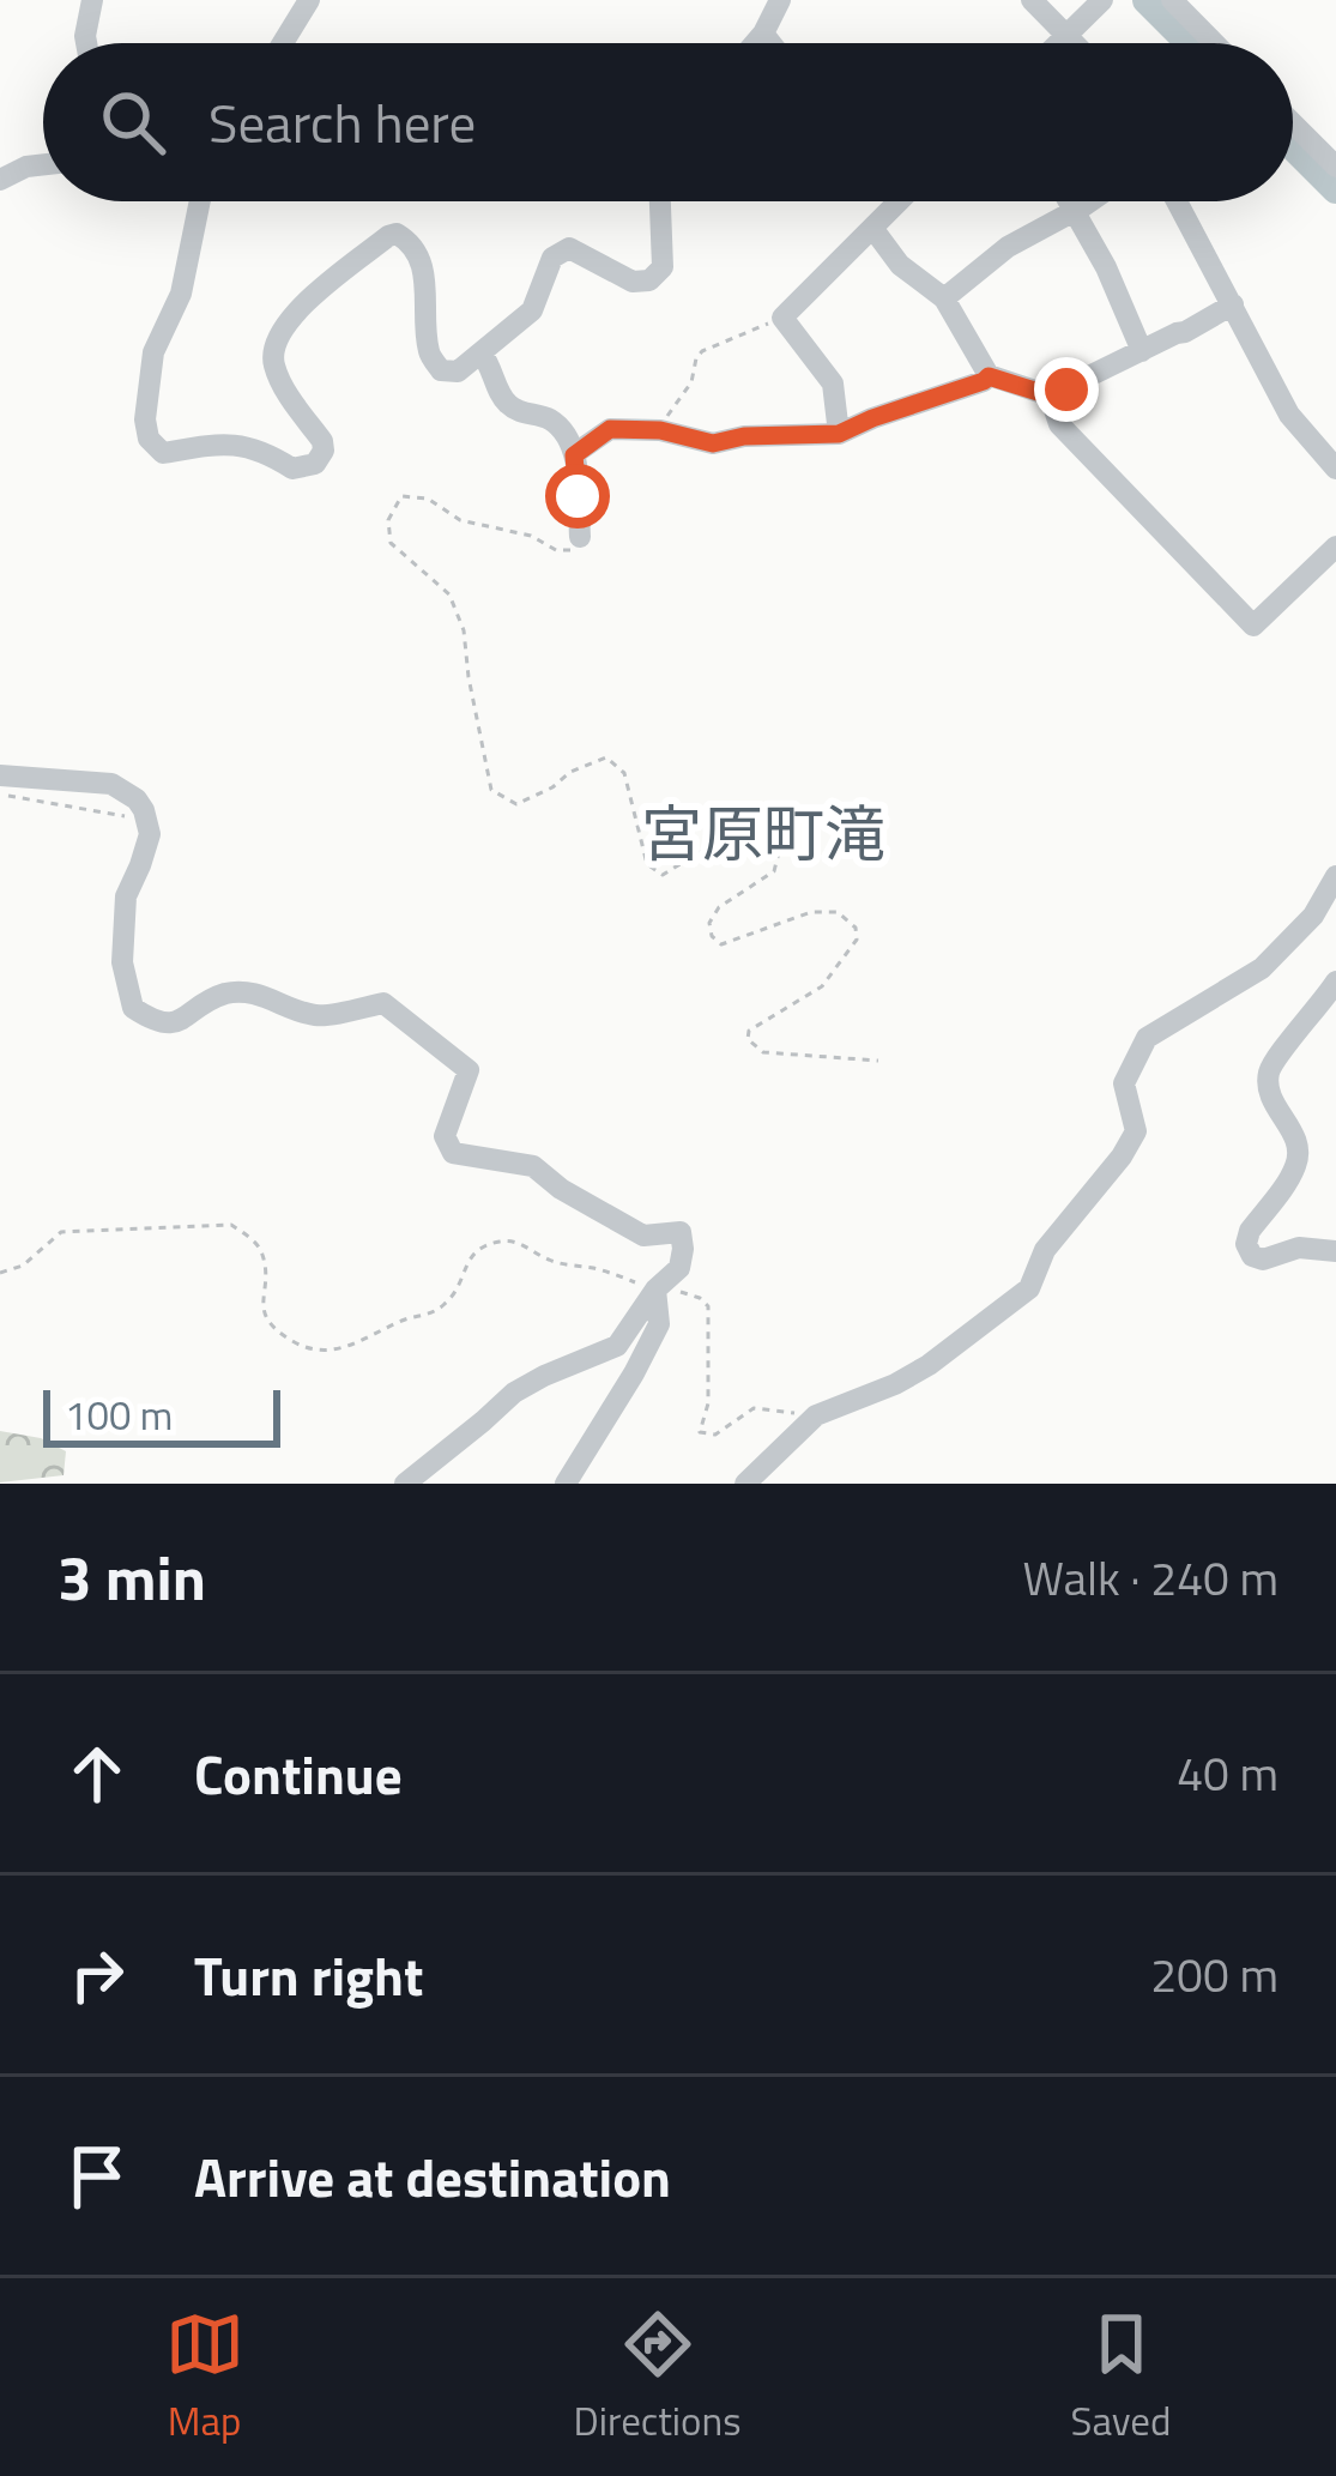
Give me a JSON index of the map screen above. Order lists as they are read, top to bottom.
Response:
{
  "districts": ["宮原町滝"],
  "scale_bar": "100 m",
  "page": {
    "search": "Search here",
    "scale": "100 m",
    "heading": ["3 min", "Walk · 240 m"],
    "list": [
      ["Continue", "40 m"],
      ["Turn right", "200 m"],
      "Arrive at destination"
    ],
    "nav": ["Map", "Directions", "Saved"]
  }
}
